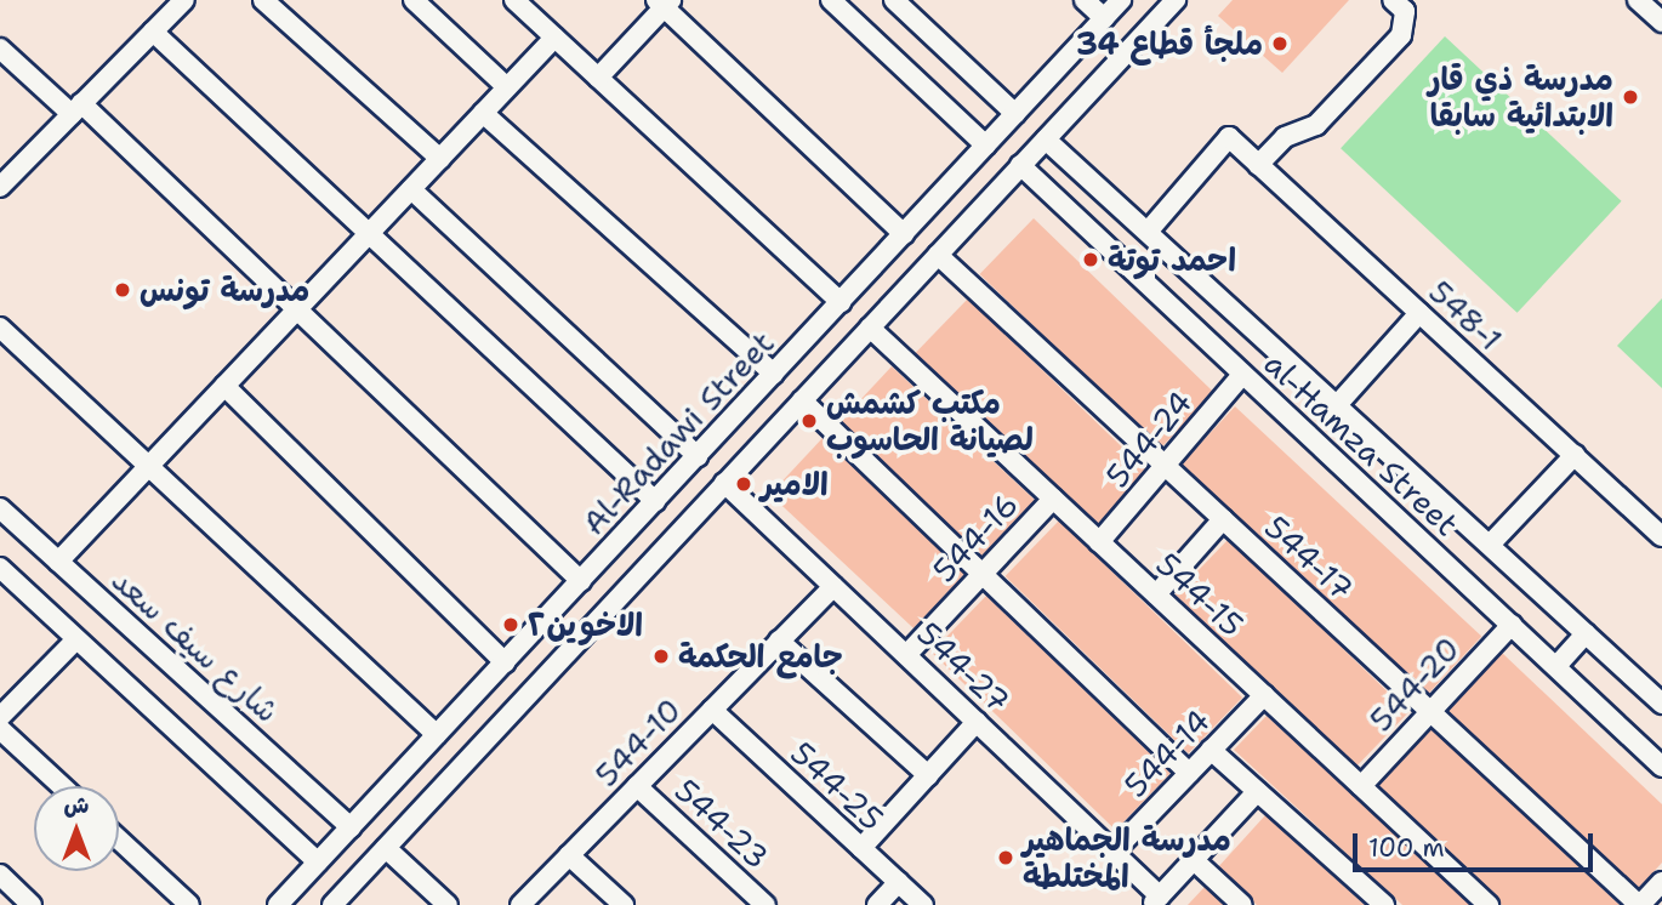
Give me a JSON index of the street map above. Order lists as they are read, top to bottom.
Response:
{
  "streets": {
    "street": [
      "548-1",
      "Al-Radawi Street",
      "544-24",
      "al-Hamza Street",
      "544-16",
      "544-17",
      "544-15",
      "شارع سيف سعد",
      "544-27",
      "544-20",
      "544-10",
      "544-14",
      "544-25",
      "544-23"
    ]
  },
  "crossings": [
    ["548-1", "al-Hamza Street"],
    ["Al-Radawi Street", "شارع سيف سعد"],
    ["544-24", "al-Hamza Street"],
    ["544-24", "544-17"],
    ["544-24", "544-15"],
    ["al-Hamza Street", "544-20"],
    ["544-16", "544-15"],
    ["544-16", "544-27"],
    ["544-17", "544-20"],
    ["544-15", "544-20"],
    ["544-15", "544-14"],
    ["544-27", "544-10"],
    ["544-27", "544-14"],
    ["544-10", "544-25"],
    ["544-10", "544-23"]
  ],
  "places": [
    "ملجأ قطاع 34",
    "مدرسة ذي قار الابتدائية سابقا",
    "احمد توتة",
    "مدرسة تونس",
    "مكتب كشمش لصيانة الحاسوب",
    "الامير",
    "الاخوين٢",
    "جامع الحكمة",
    "مدرسة الجماهير المختلطة"
  ],
  "scale_bar": "100 m",
  "north": "top"
}
